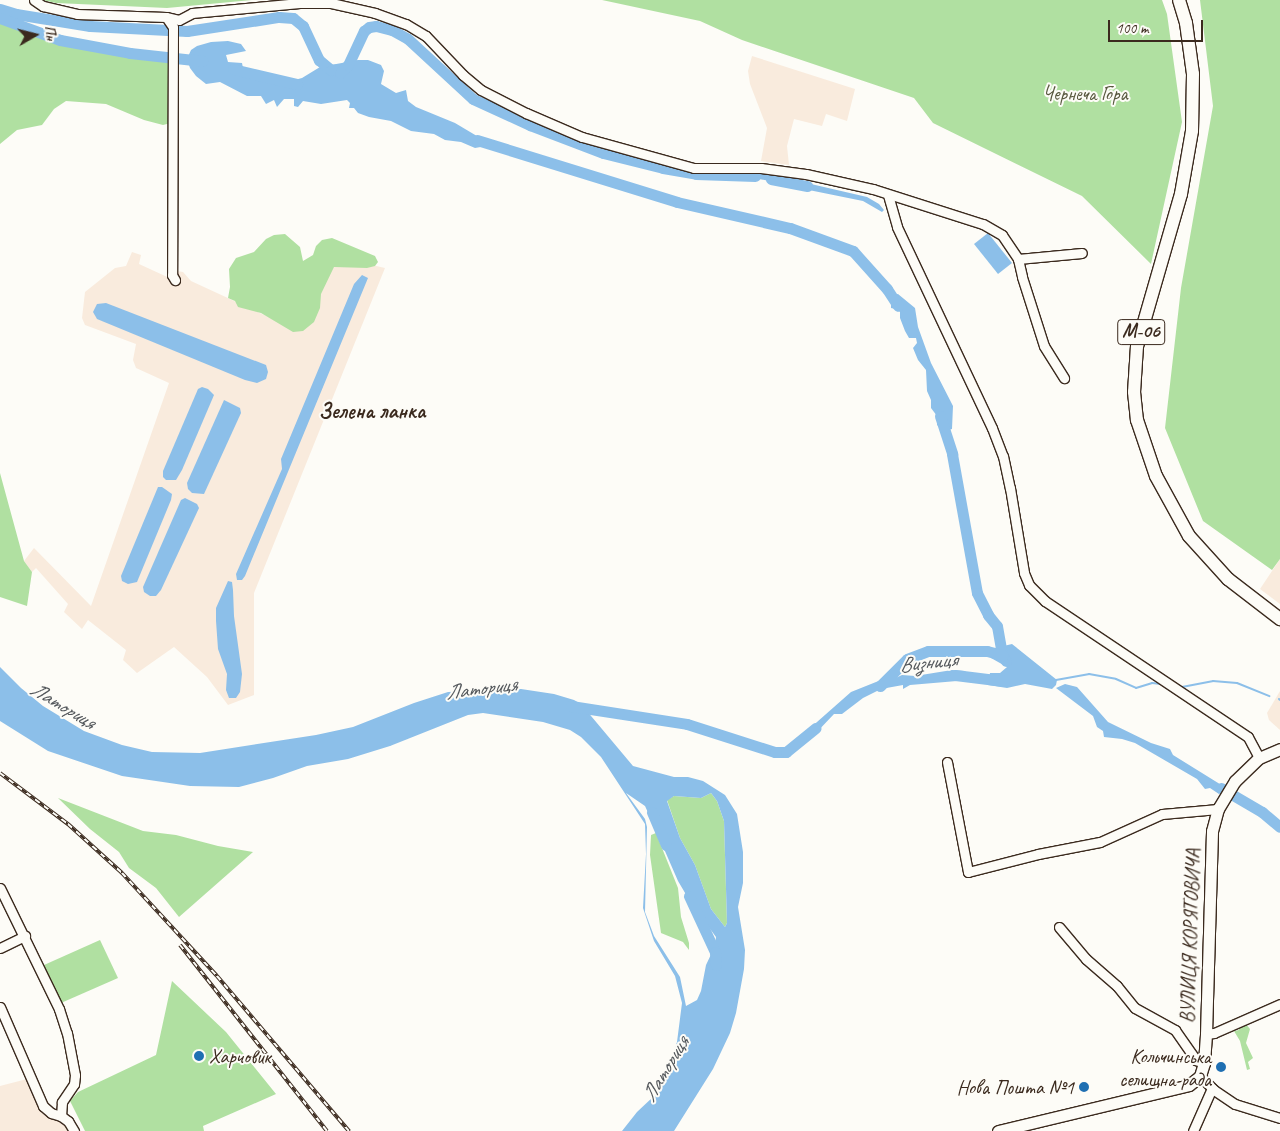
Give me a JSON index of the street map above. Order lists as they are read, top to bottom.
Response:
{
  "streets": {
    "highway": ["М-06"],
    "main road": ["ВУЛИЦЯ КОРЯТОВИЧА"]
  },
  "districts": ["Зелена ланка"],
  "water": ["Визниця", "Латориця"],
  "parks": ["Чернеча Гора"],
  "places": ["Харчовик", "Кольчинська селищна рада", "Нова Пошта №1"],
  "scale_bar": "100 m",
  "north": "right"
}
